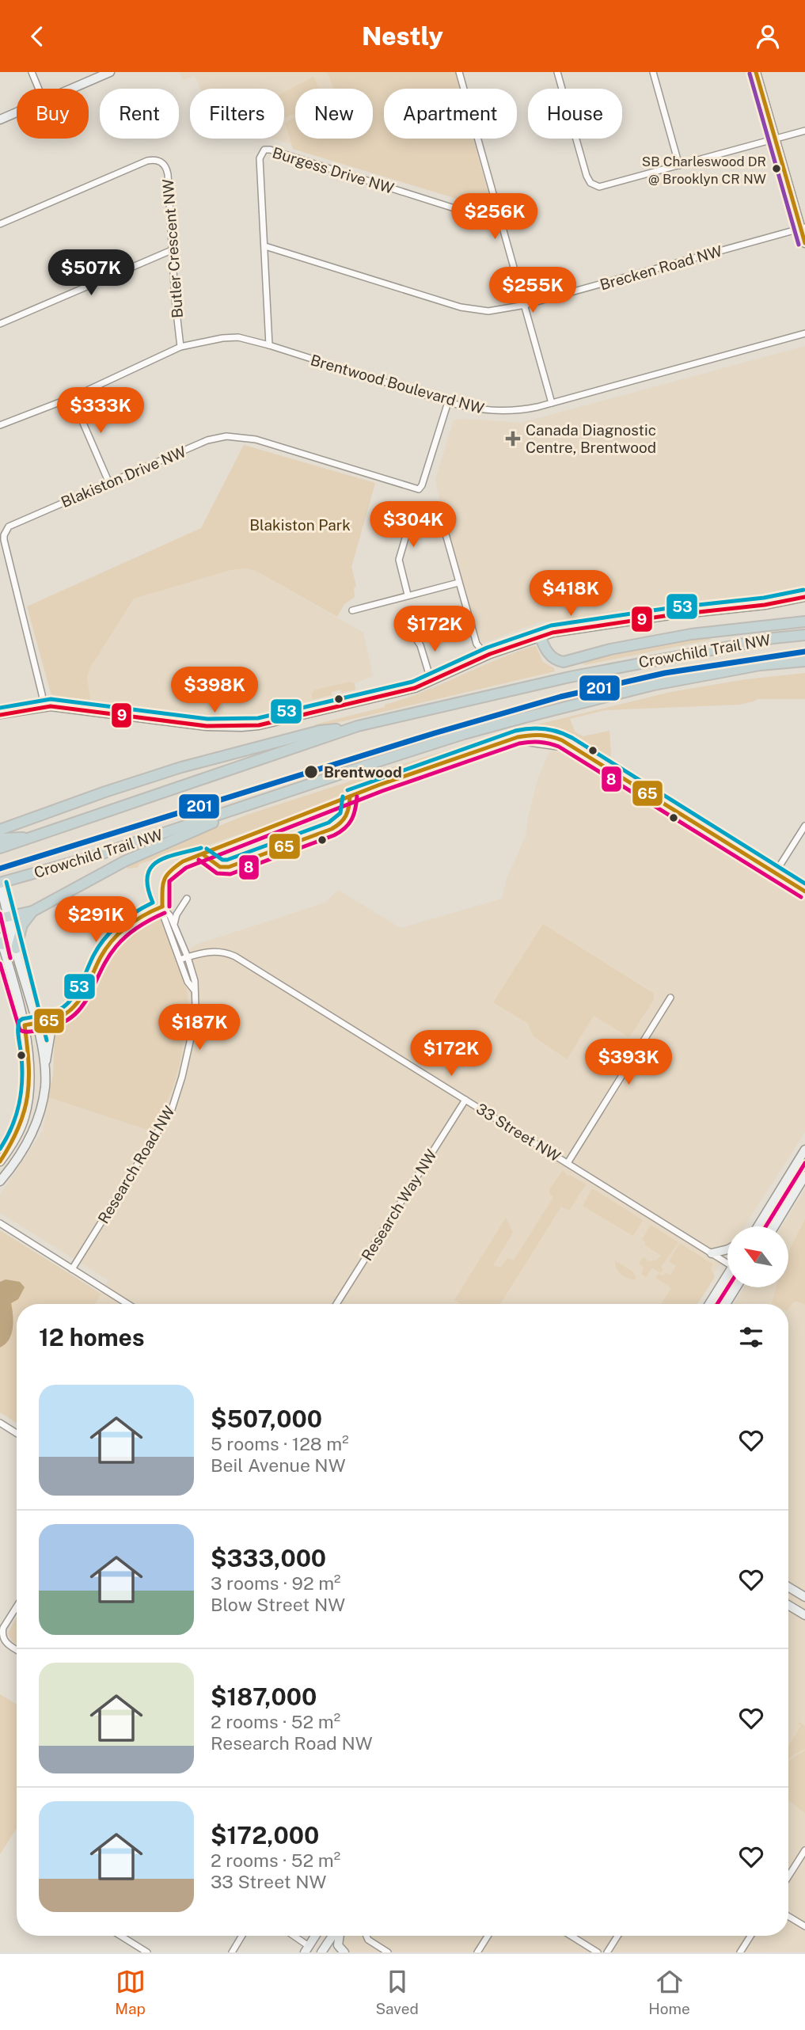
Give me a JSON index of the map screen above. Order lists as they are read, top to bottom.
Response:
{
  "streets": {
    "highway": ["Crowchild Trail NW"],
    "street": [
      "Burgess Drive NW",
      "Butler Crescent NW",
      "Brecken Road NW",
      "Brentwood Boulevard NW",
      "Blakiston Drive NW",
      "33 Street NW",
      "Research Road NW",
      "Research Way NW"
    ]
  },
  "crossings": [
    ["Burgess Drive NW", "Brecken Road NW"],
    ["Burgess Drive NW", "Brentwood Boulevard NW"],
    ["Butler Crescent NW", "Brentwood Boulevard NW"],
    ["Brentwood Boulevard NW", "Blakiston Drive NW"],
    ["33 Street NW", "Research Road NW"],
    ["33 Street NW", "Research Way NW"]
  ],
  "parks": ["Blakiston Park"],
  "places": {
    "other": ["SB Charleswood DR @ Brooklyn CR NW", "Brentwood"],
    "health": ["Canada Diagnostic Centre, Brentwood"]
  },
  "lines": [
    "transit line 65",
    "transit line 53",
    "transit line 9",
    "transit line 201",
    "transit line 8"
  ],
  "north": "top left",
  "page": {
    "header": "Nestly",
    "chip": [
      "Buy",
      "Rent",
      "Filters",
      "New",
      "Apartment",
      "House"
    ],
    "price": [
      "$256K",
      "$507K",
      "$255K",
      "$333K",
      "$304K",
      "$418K",
      "$172K",
      "$398K",
      "$291K",
      "$187K",
      "$172K",
      "$393K"
    ],
    "heading": "12 homes",
    "list": [
      {
        "name": "$507,000",
        "note": "5 rooms · 128 m² · Beil Avenue NW"
      },
      {
        "name": "$333,000",
        "note": "3 rooms · 92 m² · Blow Street NW"
      },
      {
        "name": "$187,000",
        "note": "2 rooms · 52 m² · Research Road NW"
      },
      {
        "name": "$172,000",
        "note": "2 rooms · 52 m² · 33 Street NW"
      }
    ],
    "tabs": ["Map", "Saved", "Home"]
  }
}
